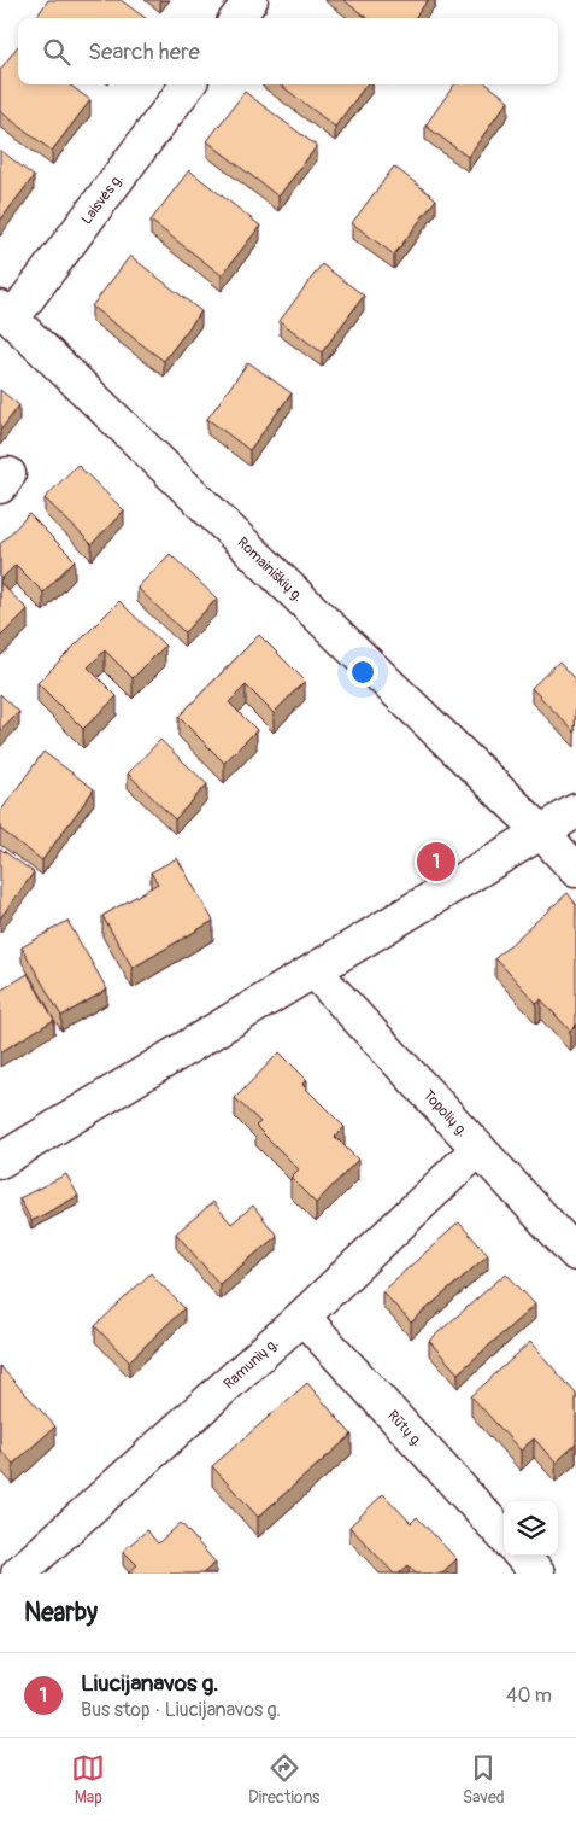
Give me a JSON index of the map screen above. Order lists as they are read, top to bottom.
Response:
{
  "streets": {
    "street": [
      "Laisvės g.",
      "Romainiškių g.",
      "Topolių g.",
      "Ramunių g.",
      "Rūtų g."
    ]
  },
  "crossings": [
    ["Laisvės g.", "Romainiškių g."],
    ["Topolių g.", "Ramunių g."],
    ["Ramunių g.", "Rūtų g."]
  ],
  "page": {
    "search": "Search here",
    "pins": "1",
    "heading": "Nearby",
    "list": [
      {
        "mark": "1",
        "name": "Liucijanavos g.",
        "note": "Bus stop · Liucijanavos g.",
        "value": "40 m"
      }
    ],
    "nav": ["Map", "Directions", "Saved"]
  }
}
